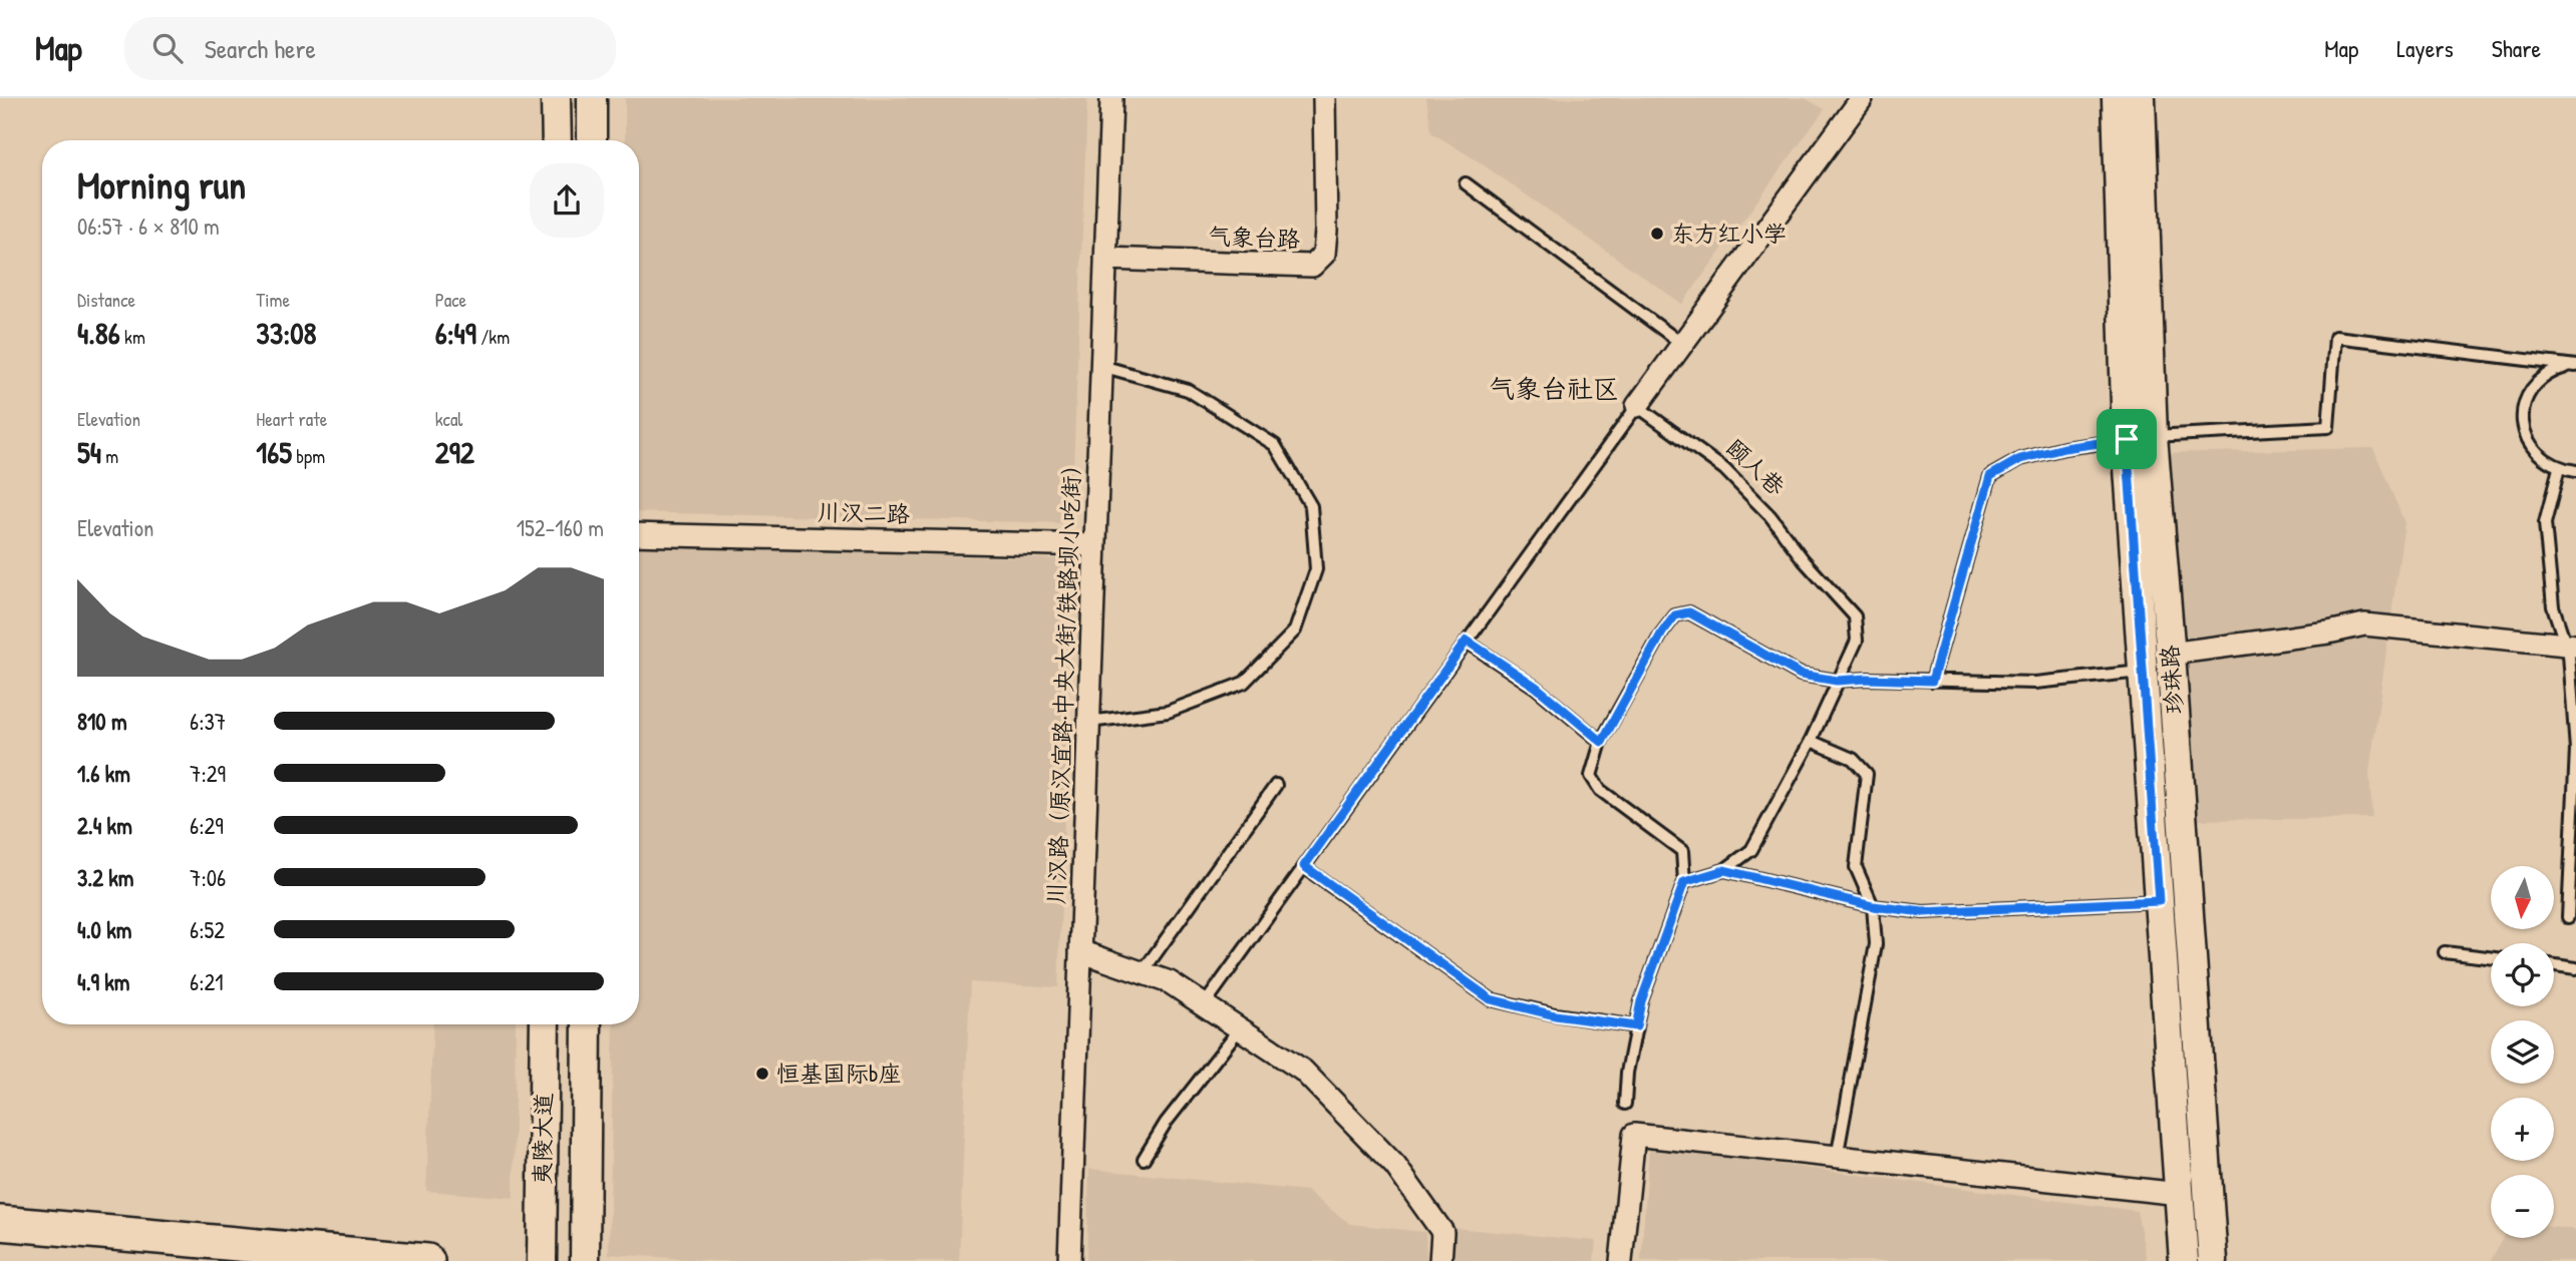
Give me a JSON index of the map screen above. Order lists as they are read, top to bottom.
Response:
{
  "streets": {
    "main road": ["珍珠路", "夷陵大道"],
    "street": ["气象台路", "川汉二路", "川汉路（原汉宜路·中央大街/铁路坝小吃街）"],
    "lane": ["颐人巷"]
  },
  "crossings": [
    ["气象台路", "川汉路（原汉宜路·中央大街/铁路坝小吃街）"],
    ["川汉二路", "川汉路（原汉宜路·中央大街/铁路坝小吃街）"]
  ],
  "districts": ["气象台社区"],
  "places": ["东方红小学", "恒基国际b座"],
  "north": "bottom",
  "page": {
    "header": "Map",
    "search": "Search here",
    "nav": ["Map", "Layers", "Share"],
    "heading": ["Morning run", "06:57 · 6 × 810 m"],
    "stats": [
      ["Distance", "4.86 km"],
      ["Time", "33:08"],
      ["Pace", "6:49 /km"],
      ["Elevation", "54 m"],
      ["Heart rate", "165 bpm"],
      ["kcal", "292"]
    ],
    "chart": ["Elevation", "152–160 m"],
    "list": [
      {
        "name": "810 m",
        "note": "6:37"
      },
      {
        "name": "1.6 km",
        "note": "7:29"
      },
      {
        "name": "2.4 km",
        "note": "6:29"
      },
      {
        "name": "3.2 km",
        "note": "7:06"
      },
      {
        "name": "4.0 km",
        "note": "6:52"
      },
      {
        "name": "4.9 km",
        "note": "6:21"
      }
    ],
    "map_buttons": ["+", "−"]
  }
}
